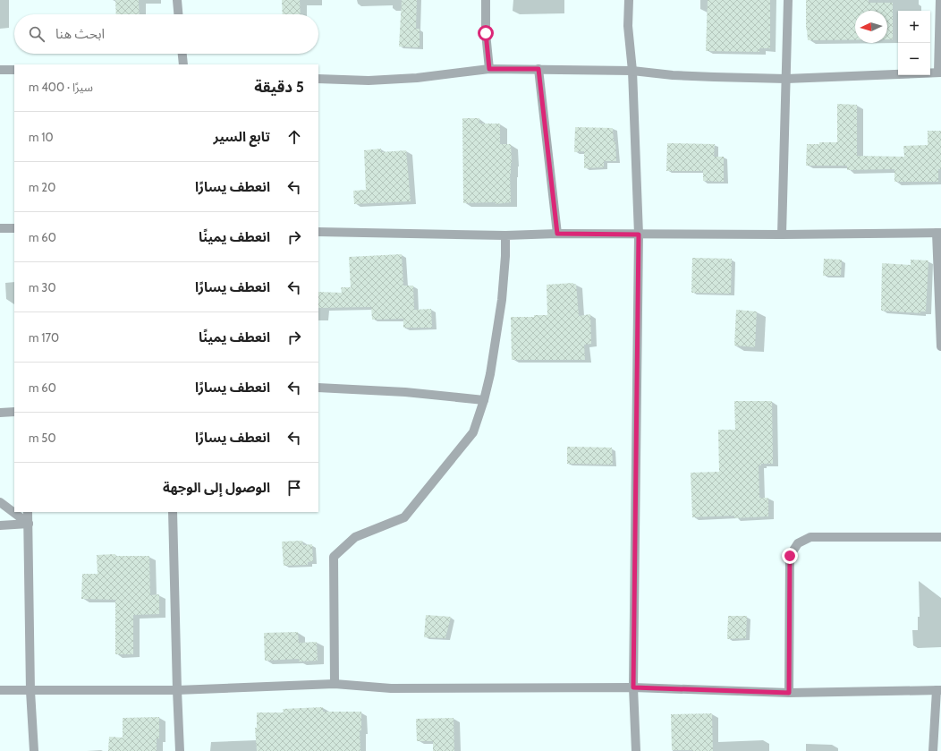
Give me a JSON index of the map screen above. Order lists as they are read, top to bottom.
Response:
{
  "north": "left",
  "page": {
    "map_buttons": ["+", "−"],
    "search": "ابحث هنا",
    "heading": ["5 دقيقة", "سيرًا · 400 m"],
    "list": [
      ["تابع السير", "10 m"],
      ["انعطف يسارًا", "20 m"],
      ["انعطف يمينًا", "60 m"],
      ["انعطف يسارًا", "30 m"],
      ["انعطف يمينًا", "170 m"],
      ["انعطف يسارًا", "60 m"],
      ["انعطف يسارًا", "50 m"],
      "الوصول إلى الوجهة"
    ]
  }
}
